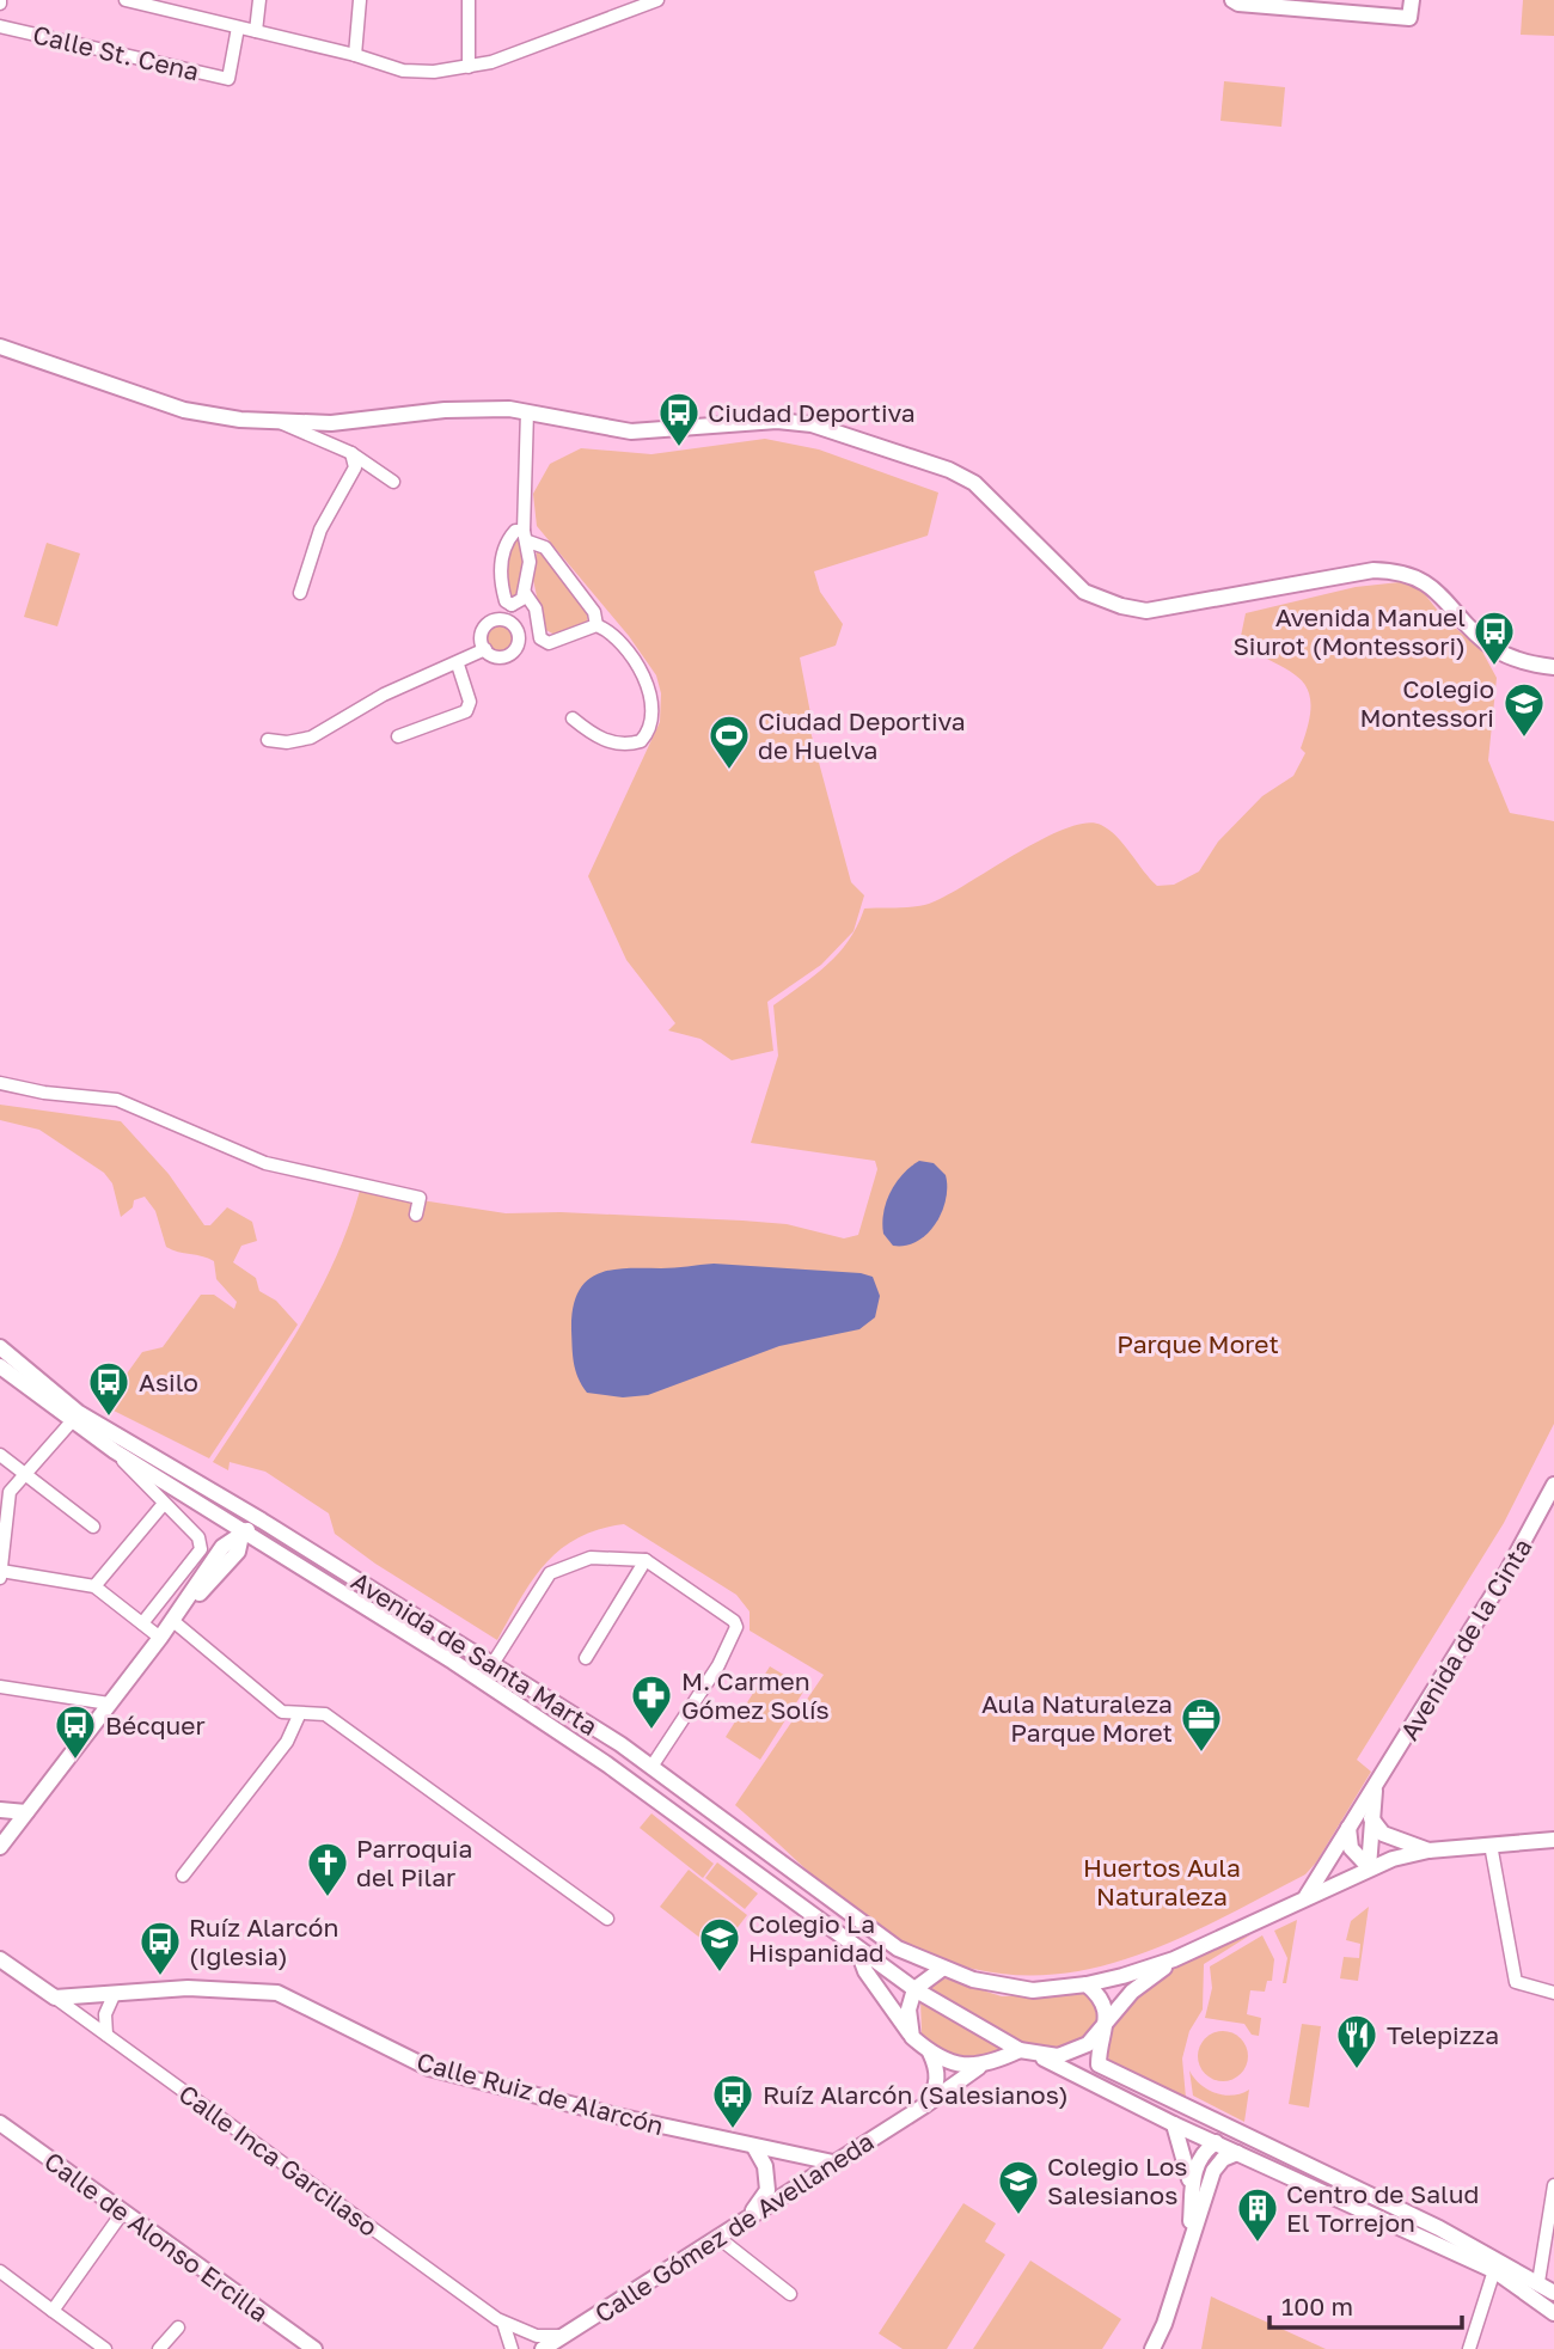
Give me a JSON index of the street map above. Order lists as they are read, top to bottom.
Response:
{
  "streets": {
    "street": [
      "Calle St. Cena",
      "Avenida de la Cinta",
      "Avenida de Santa Marta",
      "Calle Ruiz de Alarcón",
      "Calle Inca Garcilaso",
      "Calle Gómez de Avellaneda",
      "Calle de Alonso Ercilla"
    ]
  },
  "crossings": [
    ["Avenida de la Cinta", "Avenida de Santa Marta"],
    ["Avenida de Santa Marta", "Calle Gómez de Avellaneda"],
    ["Calle Ruiz de Alarcón", "Calle Inca Garcilaso"],
    ["Calle Ruiz de Alarcón", "Calle Gómez de Avellaneda"],
    ["Calle Inca Garcilaso", "Calle Gómez de Avellaneda"]
  ],
  "parks": ["Parque Moret", "Huertos Aula Naturaleza"],
  "places": {
    "bus stop": [
      "Ciudad Deportiva",
      "Avenida Manuel Siurot (Montessori)",
      "Asilo",
      "Bécquer",
      "Ruíz Alarcón (Iglesia)",
      "Ruíz Alarcón (Salesianos)"
    ],
    "school or university": ["Colegio Montessori", "Colegio La Hispanidad", "Colegio Los Salesianos"],
    "sports": ["Ciudad Deportiva de Huelva"],
    "pharmacy": ["M. Carmen Gómez Solís"],
    "office": ["Aula Naturaleza Parque Moret"],
    "church": ["Parroquia del Pilar"],
    "restaurant": ["Telepizza"],
    "building": ["Centro de Salud El Torrejon"]
  },
  "scale_bar": "100 m"
}
